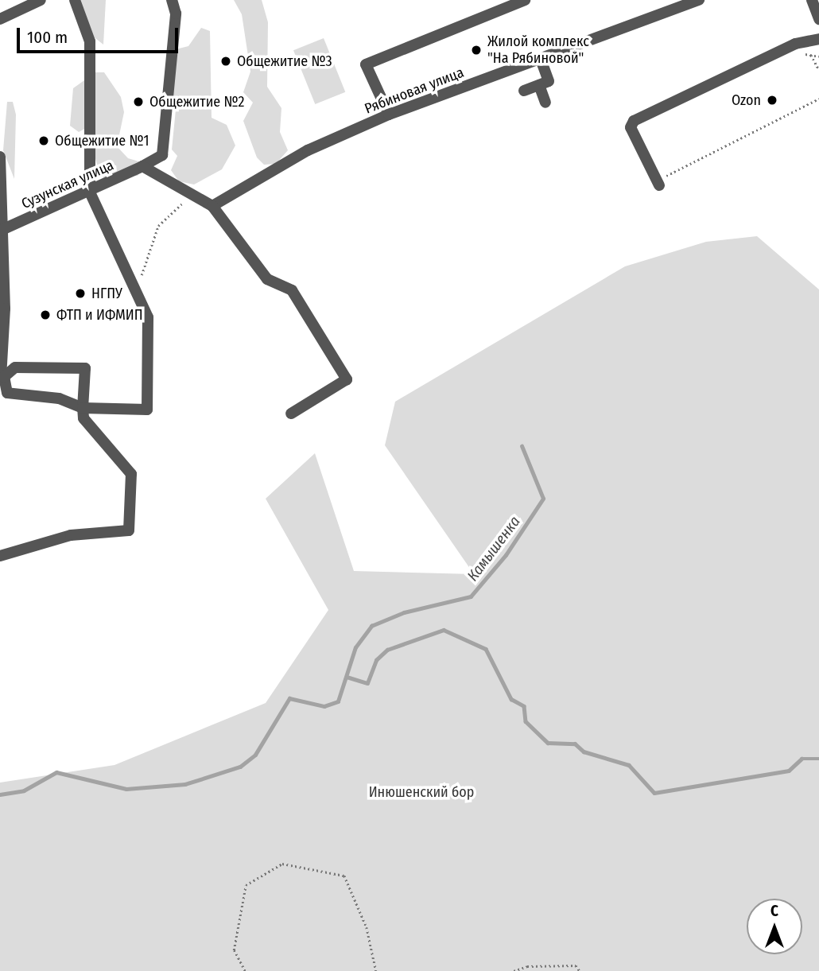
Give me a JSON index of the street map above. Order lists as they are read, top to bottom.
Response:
{
  "streets": {
    "street": ["Рябиновая улица", "Сузунская улица"]
  },
  "water": ["Камышенка"],
  "parks": ["Инюшенский бор"],
  "places": [
    "Жилой комплекс \"На Рябиновой\"",
    "Общежитие №3",
    "Ozon",
    "Общежитие №2",
    "Общежитие №1",
    "НГПУ",
    "ФТП и ИФМИП"
  ],
  "scale_bar": "100 m",
  "north": "top"
}
